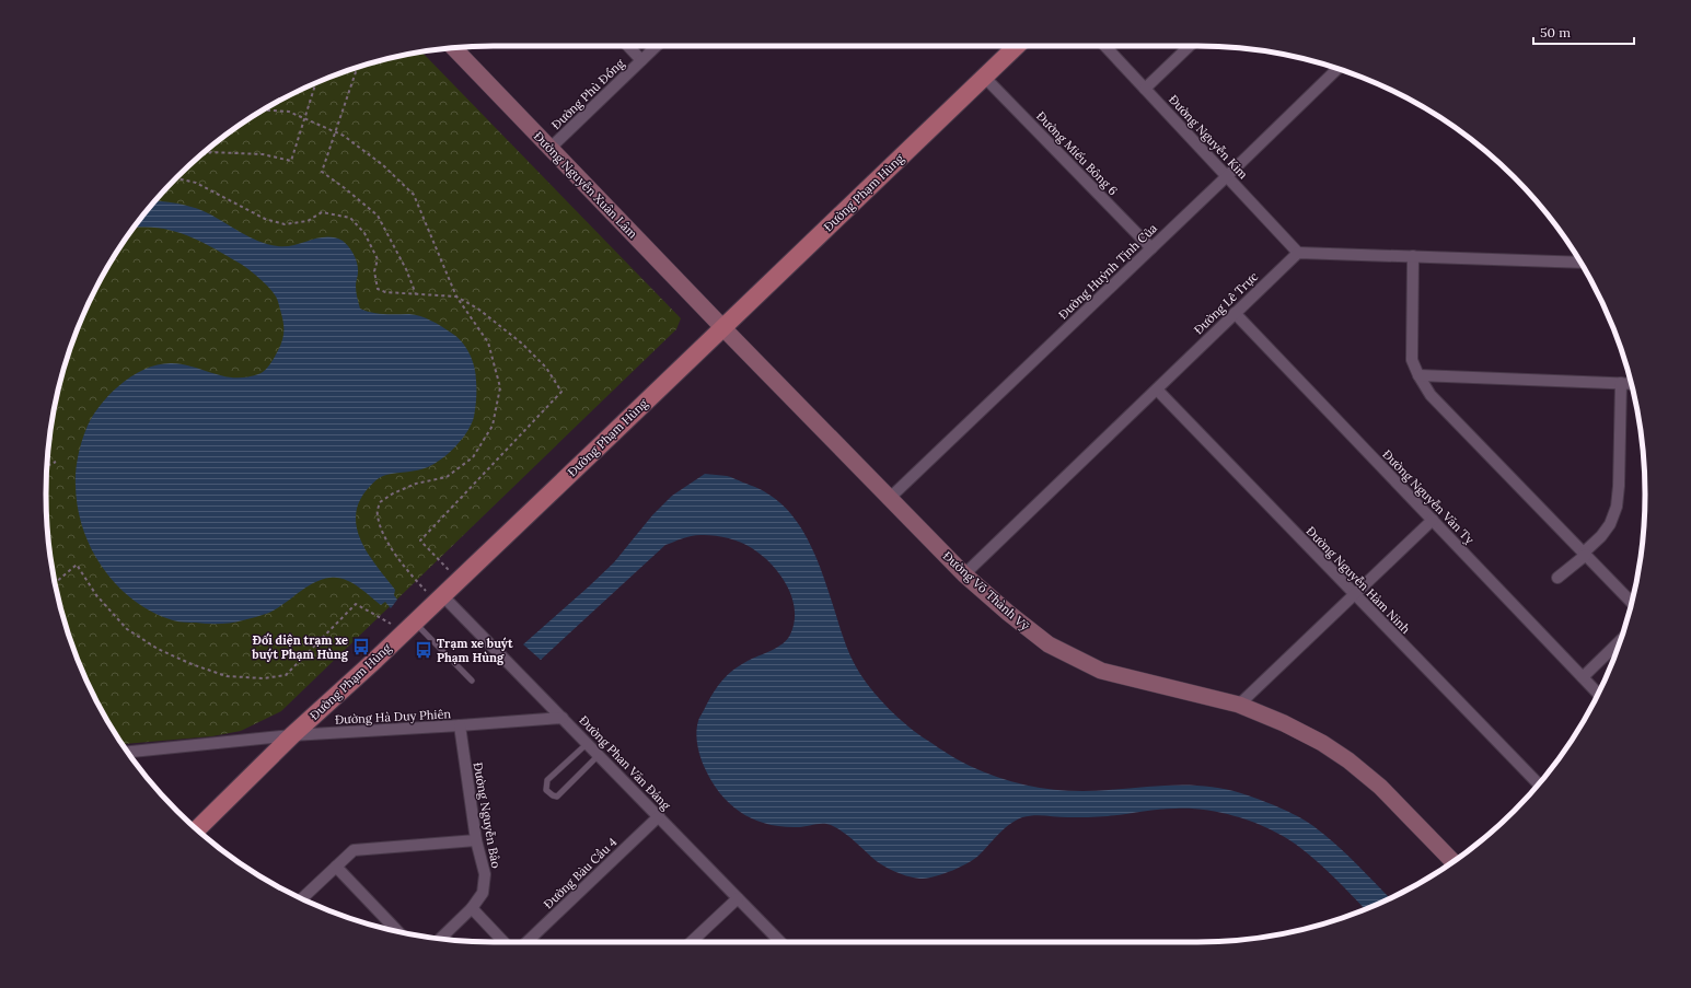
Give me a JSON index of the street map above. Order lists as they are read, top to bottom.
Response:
{
  "streets": {
    "main road": ["Đường Phạm Hùng"],
    "street": [
      "Đường Phù Đổng",
      "Đường Nguyễn Kim",
      "Đường Miếu Bông 6",
      "Đường Nguyễn Xuân Lâm",
      "Đường Huỳnh Tịnh Của",
      "Đường Lê Trực",
      "Đường Nguyễn Văn Tỵ",
      "Đường Nguyễn Hàm Ninh",
      "Đường Võ Thành Vỹ",
      "Đường Hà Duy Phiên",
      "Đường Phan Văn Đáng",
      "Đường Nguyễn Bảo",
      "Đường Bàu Cầu 4"
    ]
  },
  "crossings": [
    ["Đường Phù Đổng", "Đường Nguyễn Xuân Lâm"],
    ["Đường Nguyễn Kim", "Đường Huỳnh Tịnh Của"],
    ["Đường Nguyễn Kim", "Đường Lê Trực"],
    ["Đường Miếu Bông 6", "Đường Phạm Hùng"],
    ["Đường Miếu Bông 6", "Đường Huỳnh Tịnh Của"],
    ["Đường Nguyễn Xuân Lâm", "Đường Phạm Hùng"],
    ["Đường Nguyễn Xuân Lâm", "Đường Võ Thành Vỹ"],
    ["Đường Phạm Hùng", "Đường Võ Thành Vỹ"],
    ["Đường Phạm Hùng", "Đường Hà Duy Phiên"],
    ["Đường Phạm Hùng", "Đường Phan Văn Đáng"],
    ["Đường Huỳnh Tịnh Của", "Đường Võ Thành Vỹ"],
    ["Đường Lê Trực", "Đường Nguyễn Văn Tỵ"],
    ["Đường Lê Trực", "Đường Nguyễn Hàm Ninh"],
    ["Đường Lê Trực", "Đường Võ Thành Vỹ"],
    ["Đường Hà Duy Phiên", "Đường Phan Văn Đáng"],
    ["Đường Hà Duy Phiên", "Đường Nguyễn Bảo"],
    ["Đường Phan Văn Đáng", "Đường Bàu Cầu 4"]
  ],
  "places": {
    "bus stop": ["Đối diện trạm xe buýt Phạm Hùng", "Trạm xe buýt Phạm Hùng"]
  },
  "scale_bar": "50 m"
}
